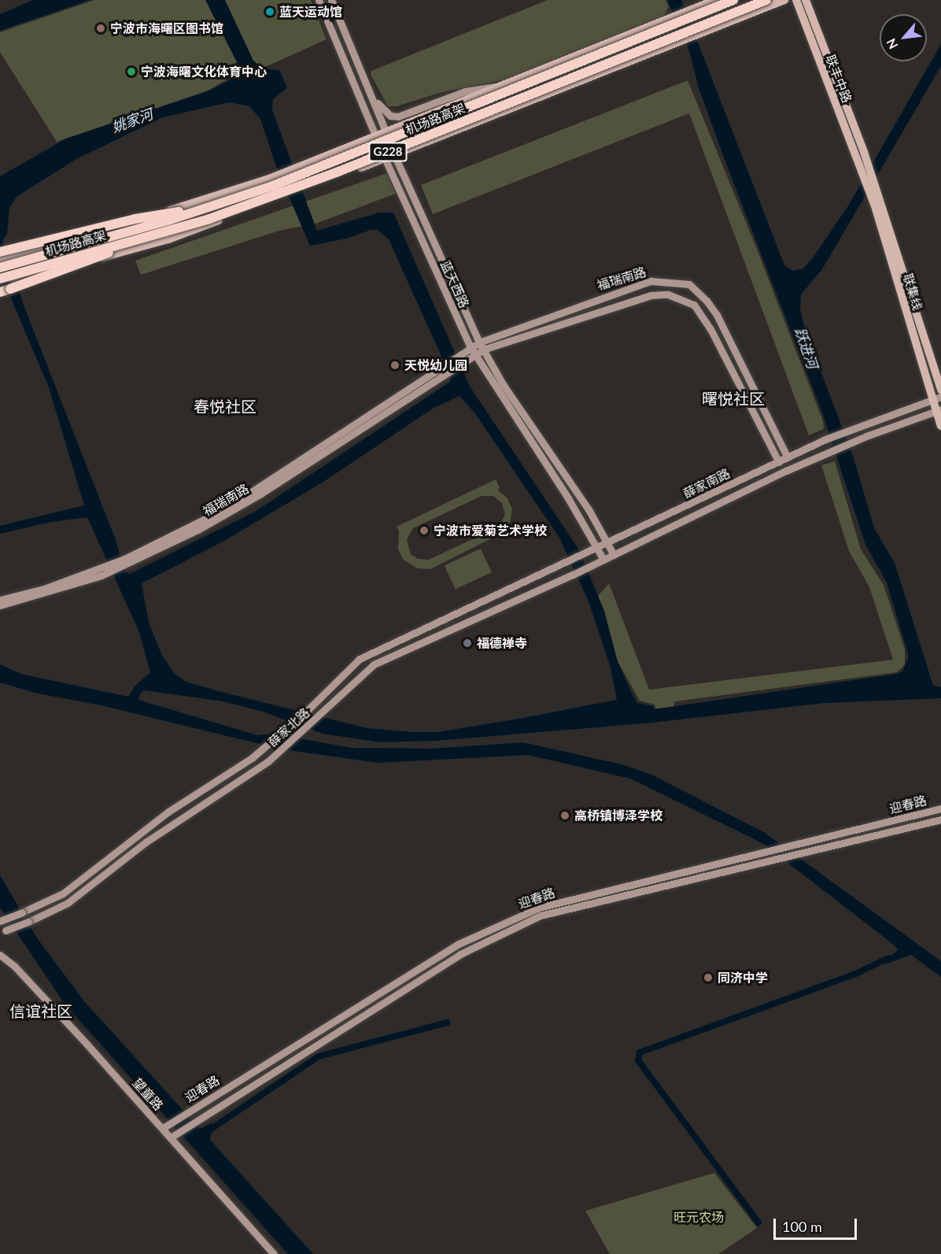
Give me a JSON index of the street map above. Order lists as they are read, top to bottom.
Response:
{
  "streets": {
    "highway": ["机场路高架", "G228"],
    "main road": ["联丰中路", "联集线"],
    "street": [
      "福瑞南路",
      "蓝天西路",
      "薛家南路",
      "薛家北路",
      "迎春路",
      "望童路"
    ]
  },
  "crossings": [
    ["联丰中路", "联集线"],
    ["福瑞南路", "蓝天西路"],
    ["福瑞南路", "薛家南路"],
    ["蓝天西路", "薛家南路"],
    ["蓝天西路", "薛家北路"],
    ["联集线", "薛家南路"],
    ["薛家南路", "薛家北路"],
    ["迎春路", "望童路"]
  ],
  "districts": ["曙悦社区", "春悦社区", "信谊社区"],
  "water": ["姚家河", "跃进河"],
  "parks": ["旺元农场"],
  "places": [
    "蓝天运动馆",
    "宁波市海曙区图书馆",
    "宁波海曙文化体育中心",
    "天悦幼儿园",
    "宁波市爱菊艺术学校",
    "福德禅寺",
    "高桥镇博泽学校",
    "同济中学"
  ],
  "scale_bar": "100 m",
  "north": "bottom left"
}
